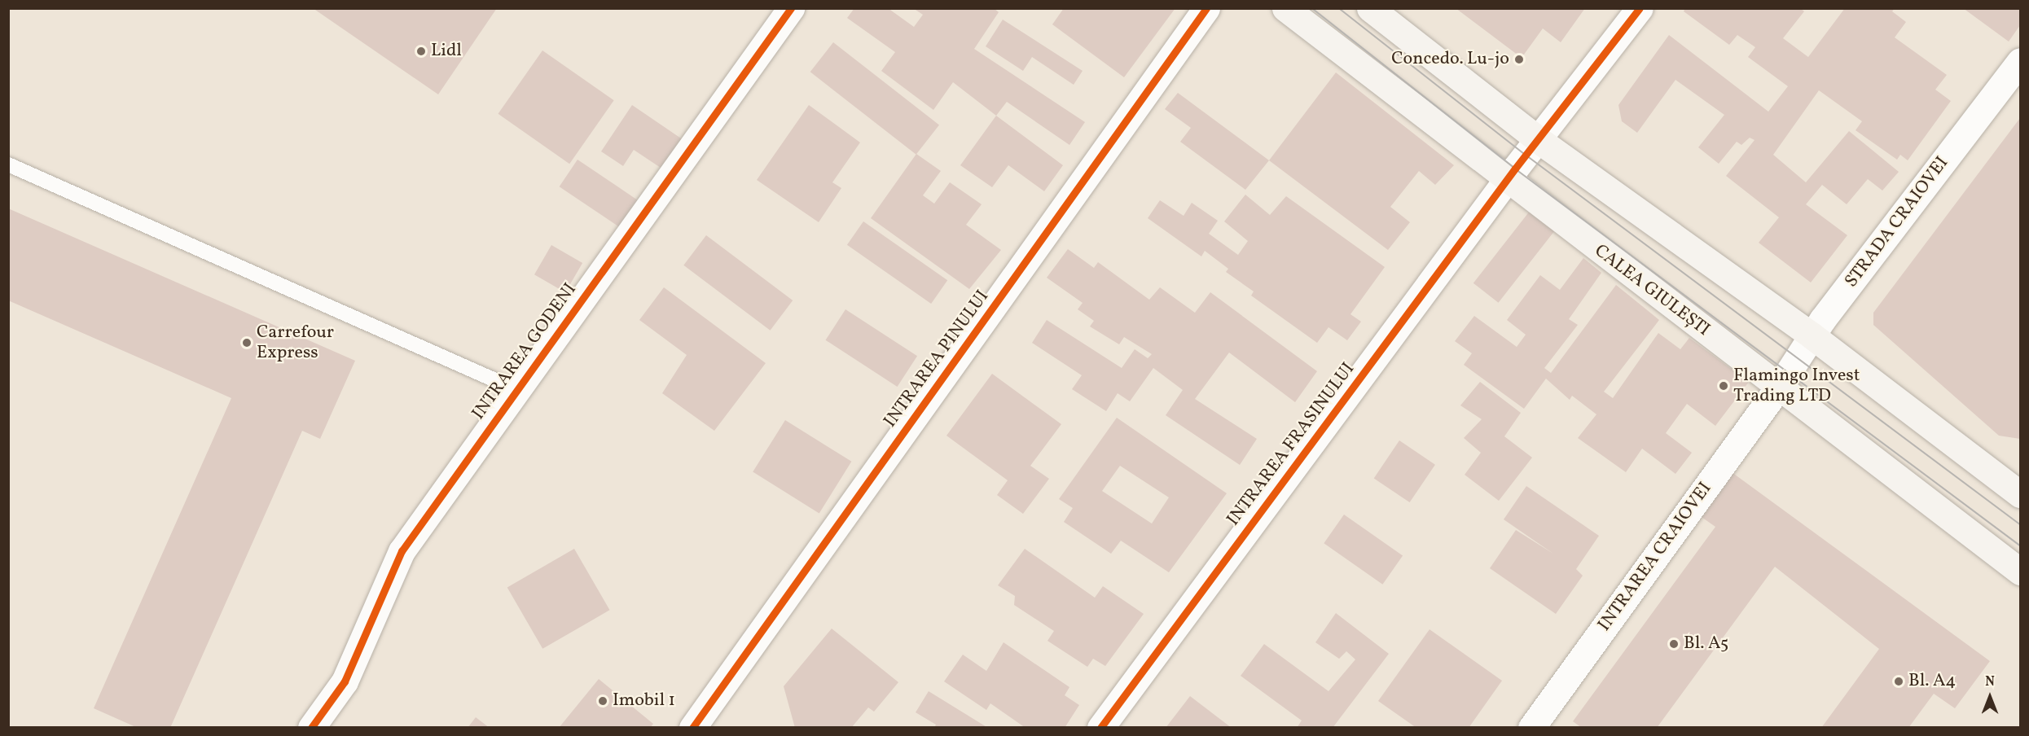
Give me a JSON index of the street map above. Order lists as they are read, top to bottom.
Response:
{
  "streets": {
    "main road": ["CALEA GIULEȘTI"],
    "street": [
      "STRADA CRAIOVEI",
      "INTRAREA GODENI",
      "INTRAREA PINULUI",
      "INTRAREA FRASINULUI",
      "INTRAREA CRAIOVEI"
    ]
  },
  "crossings": [
    ["STRADA CRAIOVEI", "CALEA GIULEȘTI"],
    ["STRADA CRAIOVEI", "INTRAREA CRAIOVEI"],
    ["CALEA GIULEȘTI", "INTRAREA FRASINULUI"],
    ["CALEA GIULEȘTI", "INTRAREA CRAIOVEI"]
  ],
  "places": [
    "Lidl",
    "Concedo. Lu-jo",
    "Carrefour Express",
    "Flamingo Invest Trading LTD",
    "Bl. A5",
    "Bl. A4",
    "Imobil 1"
  ],
  "north": "top"
}
